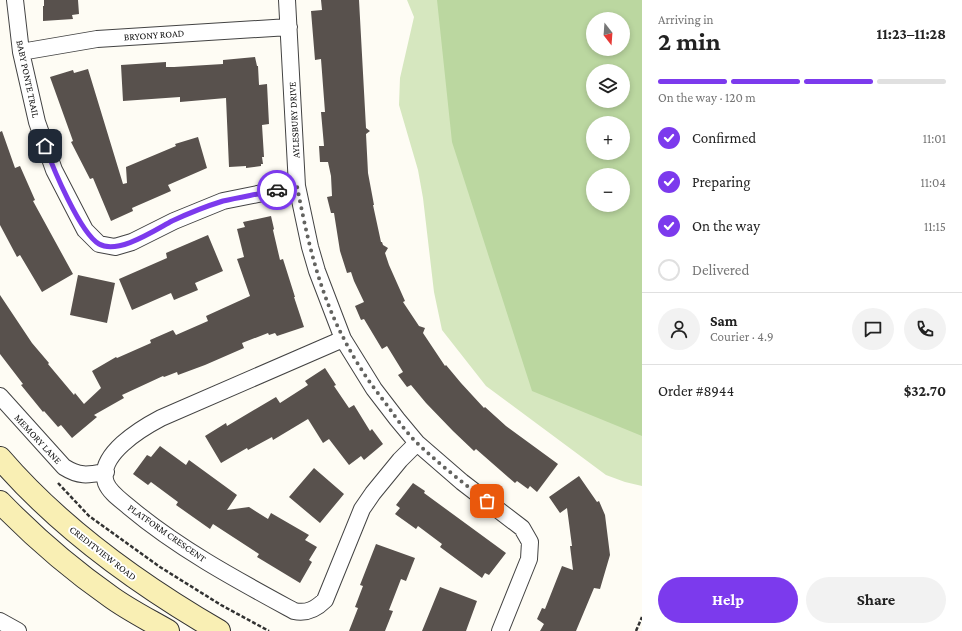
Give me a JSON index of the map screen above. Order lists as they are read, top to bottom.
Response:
{
  "streets": {
    "main road": ["CREDITVIEW ROAD"],
    "street": [
      "BRYONY ROAD",
      "BABY PONTE TRAIL",
      "AYLESBURY DRIVE",
      "MEMORY LANE",
      "PLATFORM CRESCENT"
    ]
  },
  "crossings": [
    ["BRYONY ROAD", "BABY PONTE TRAIL"],
    ["BRYONY ROAD", "AYLESBURY DRIVE"],
    ["BABY PONTE TRAIL", "AYLESBURY DRIVE"],
    ["AYLESBURY DRIVE", "PLATFORM CRESCENT"],
    ["MEMORY LANE", "PLATFORM CRESCENT"]
  ],
  "north": "bottom",
  "page": {
    "heading": ["2 min", "Arriving in", "11:23–11:28"],
    "panel": [
      "Sam",
      "Courier · 4.9",
      "Order #8944",
      "$32.70"
    ],
    "map_buttons": ["+", "−"],
    "bar": "On the way · 120 m",
    "list": [
      ["Confirmed", "11:01"],
      ["Preparing", "11:04"],
      ["On the way", "11:15"],
      "Delivered"
    ],
    "buttons": ["Help", "Share"]
  }
}
